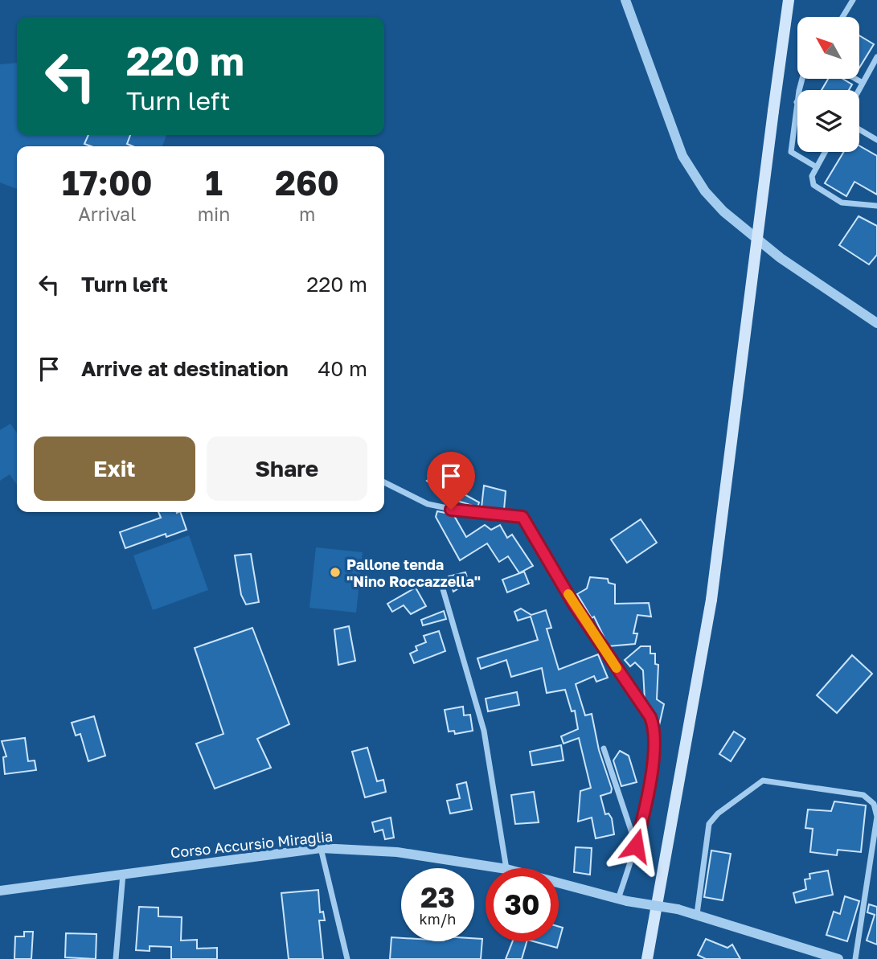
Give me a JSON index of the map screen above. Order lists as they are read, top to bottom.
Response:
{
  "streets": {
    "street": ["Corso Accursio Miraglia"]
  },
  "places": ["Pallone tenda \"Nino Roccazzella\""],
  "north": "top left",
  "page": {
    "turn": ["220 m", "Turn left"],
    "eta": [
      "17:00",
      "Arrival",
      "1",
      "min",
      "260",
      "m"
    ],
    "list": [
      {
        "name": "Turn left",
        "value": "220 m"
      },
      {
        "name": "Arrive at destination",
        "value": "40 m"
      }
    ],
    "buttons": ["Exit", "Share"],
    "speed": "23 km/h",
    "limit": "30"
  }
}
